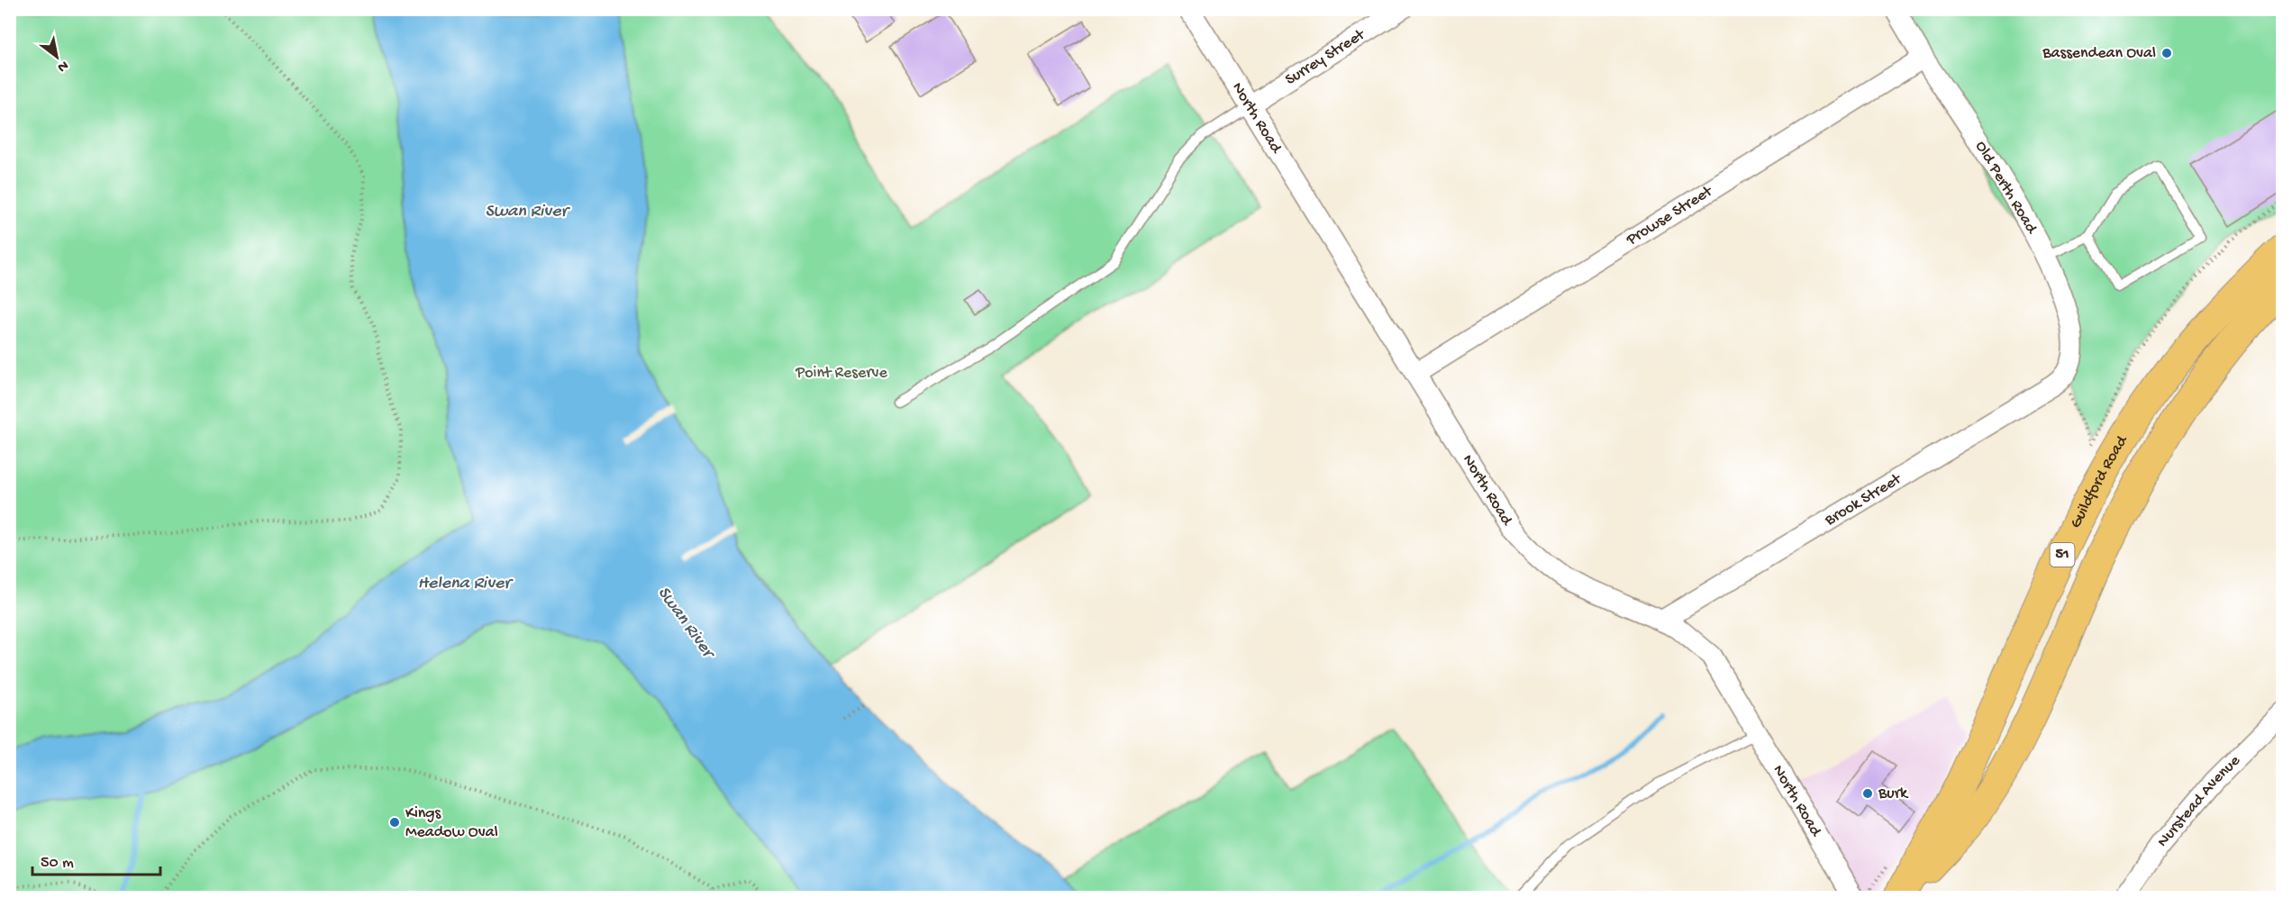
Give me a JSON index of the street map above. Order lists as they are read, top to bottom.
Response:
{
  "streets": {
    "highway": ["Guildford Road", "51"],
    "street": [
      "Surrey Street",
      "North Road",
      "Old Perth Road",
      "Prowse Street",
      "Brook Street",
      "Nurstead Avenue"
    ]
  },
  "crossings": [
    ["Surrey Street", "North Road"],
    ["North Road", "Prowse Street"],
    ["North Road", "Brook Street"],
    ["Old Perth Road", "Prowse Street"],
    ["Old Perth Road", "Brook Street"]
  ],
  "water": ["Swan River", "Helena River"],
  "parks": ["Point Reserve"],
  "places": ["Bassendean Oval", "Burk", "Kings Meadow Oval"],
  "scale_bar": "50 m",
  "north": "bottom right"
}
